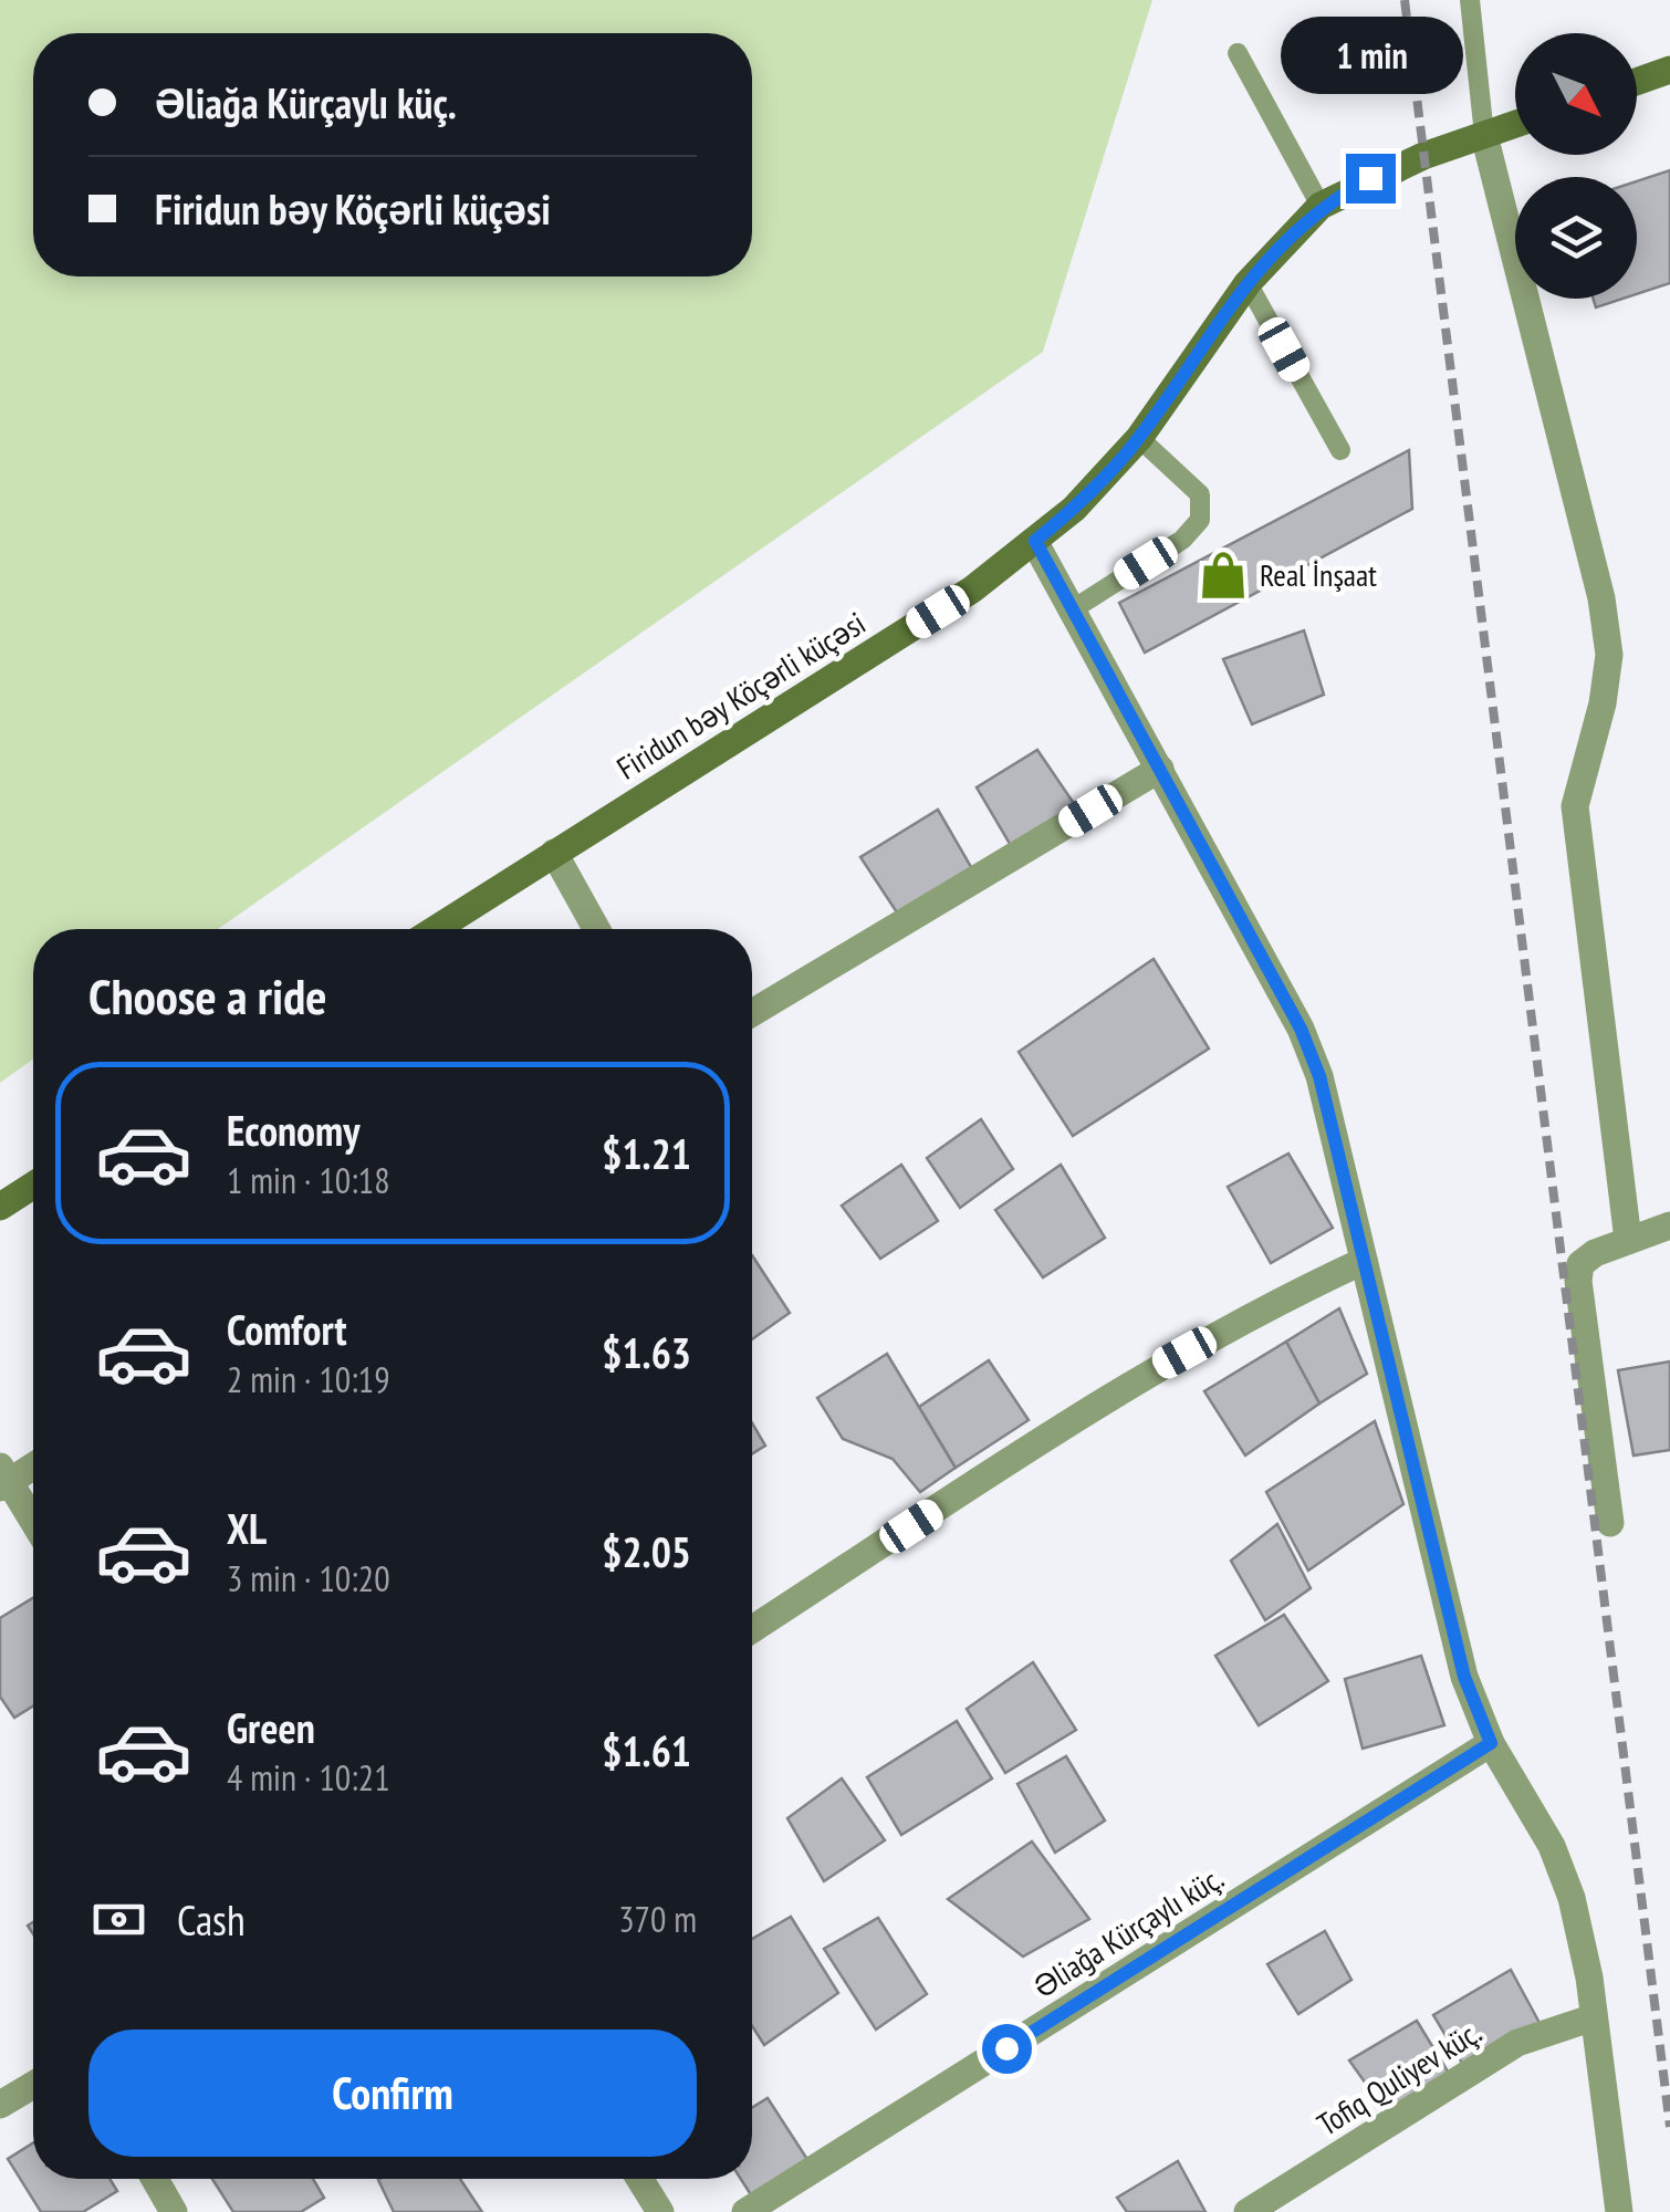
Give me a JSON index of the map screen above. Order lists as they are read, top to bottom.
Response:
{
  "streets": {
    "street": ["Firidun bəy Köçərli küçəsi", "Əliağa Kürçaylı küç.", "Tofiq Quliyev küç."]
  },
  "places": {
    "shop": ["Real İnşaat"]
  },
  "north": "bottom right",
  "page": {
    "bubble": "1 min",
    "banner": ["Əliağa Kürçaylı küç.", "Firidun bəy Köçərli küçəsi"],
    "heading": "Choose a ride",
    "list": [
      {
        "name": "Economy",
        "note": "1 min · 10:18",
        "value": "$1.21"
      },
      {
        "name": "Comfort",
        "note": "2 min · 10:19",
        "value": "$1.63"
      },
      {
        "name": "XL",
        "note": "3 min · 10:20",
        "value": "$2.05"
      },
      {
        "name": "Green",
        "note": "4 min · 10:21",
        "value": "$1.61"
      }
    ],
    "pay": ["Cash", "370 m"],
    "buttons": "Confirm"
  }
}
